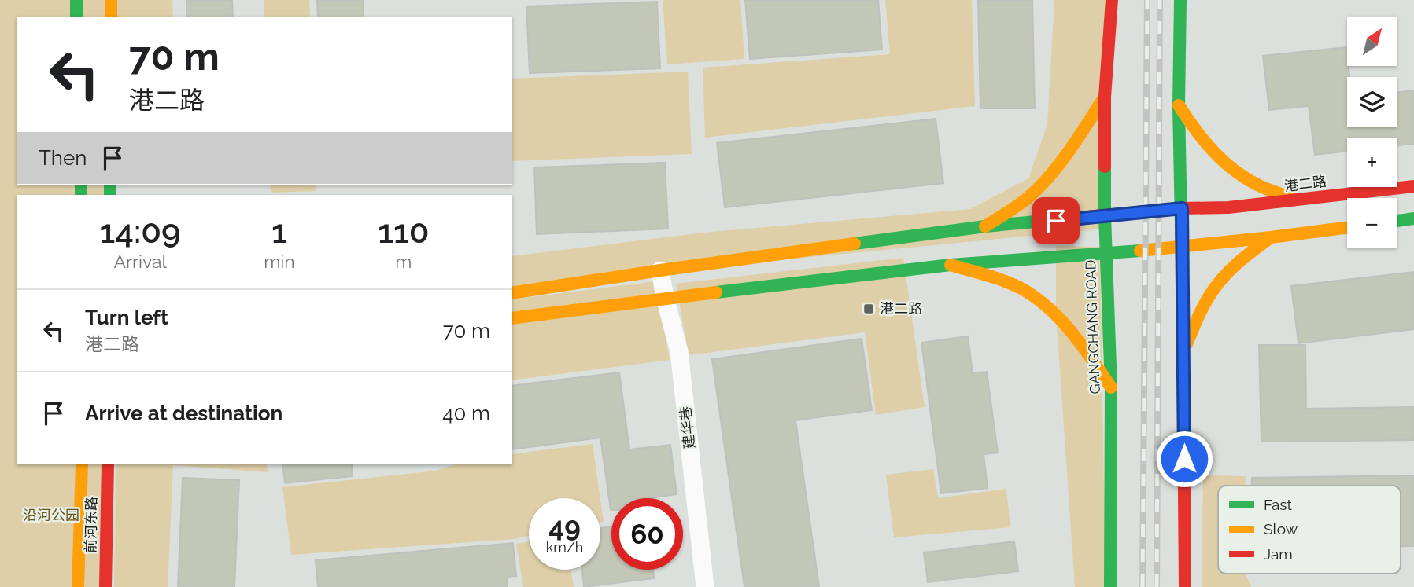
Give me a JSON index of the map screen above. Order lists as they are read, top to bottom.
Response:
{
  "streets": {
    "main road": ["港二路", "GANGCHANG ROAD", "前河东路"],
    "street": ["建华巷"]
  },
  "crossings": [
    ["港二路", "GANGCHANG ROAD"],
    ["港二路", "建华巷"]
  ],
  "parks": ["沿河公园"],
  "places": {
    "transit": ["港二路"]
  },
  "legend": ["Fast", "Slow", "Jam"],
  "north": "top right",
  "page": {
    "map_buttons": ["+", "−"],
    "turn": ["70 m", "港二路"],
    "then": "Then",
    "eta": [
      "14:09",
      "Arrival",
      "1",
      "min",
      "110",
      "m"
    ],
    "list": [
      {
        "name": "Turn left",
        "note": "港二路",
        "value": "70 m"
      },
      {
        "name": "Arrive at destination",
        "value": "40 m"
      }
    ],
    "speed": "49 km/h",
    "limit": "60"
  }
}
